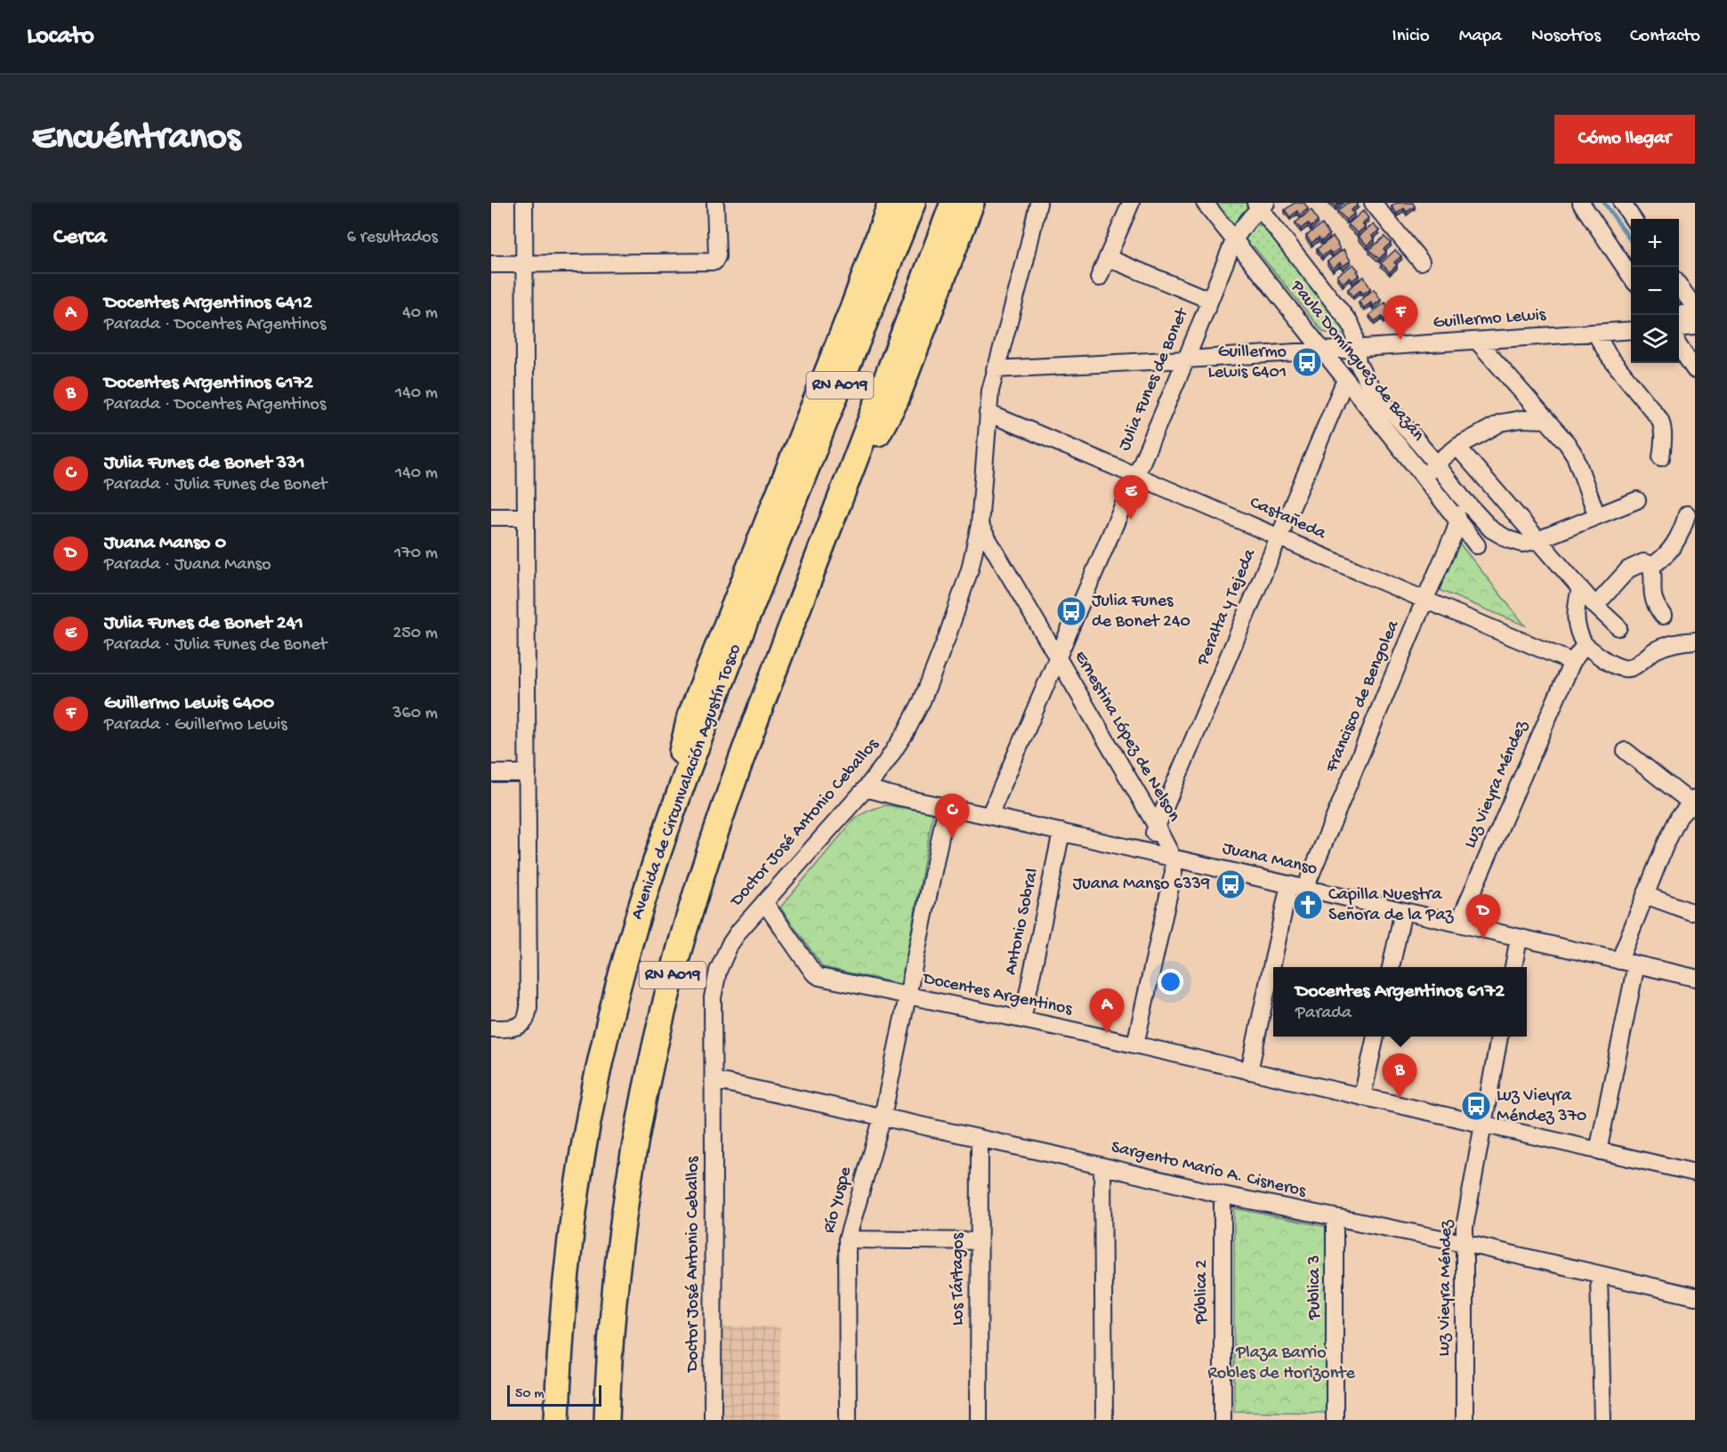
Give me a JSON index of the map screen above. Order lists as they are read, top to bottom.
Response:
{
  "streets": {
    "highway": ["RN A019", "Avenida de Circunvalación Agustín Tosco"],
    "street": [
      "Guillermo Lewis",
      "Paula Domínguez de Bazán",
      "Julia Funes de Bonet",
      "Castañeda",
      "Peralta y Tejeda",
      "Francisco de Bengolea",
      "Ernestina López de Nelson",
      "Luz Vieyra Méndez",
      "Doctor José Antonio Ceballos",
      "Juana Manso",
      "Antonio Sobral",
      "Docentes Argentinos",
      "Sargento Mario A. Cisneros",
      "Río Yuspe",
      "Los Tártagos",
      "Publica 3",
      "Pública 2"
    ]
  },
  "crossings": [
    ["Guillermo Lewis", "Paula Domínguez de Bazán"],
    ["Guillermo Lewis", "Julia Funes de Bonet"],
    ["Guillermo Lewis", "Doctor José Antonio Ceballos"],
    ["Paula Domínguez de Bazán", "Julia Funes de Bonet"],
    ["Paula Domínguez de Bazán", "Peralta y Tejeda"],
    ["Paula Domínguez de Bazán", "Francisco de Bengolea"],
    ["Julia Funes de Bonet", "Castañeda"],
    ["Julia Funes de Bonet", "Ernestina López de Nelson"],
    ["Julia Funes de Bonet", "Juana Manso"],
    ["Castañeda", "Peralta y Tejeda"],
    ["Castañeda", "Francisco de Bengolea"],
    ["Castañeda", "Luz Vieyra Méndez"],
    ["Castañeda", "Doctor José Antonio Ceballos"],
    ["Peralta y Tejeda", "Ernestina López de Nelson"],
    ["Peralta y Tejeda", "Juana Manso"],
    ["Francisco de Bengolea", "Juana Manso"],
    ["Francisco de Bengolea", "Docentes Argentinos"],
    ["Ernestina López de Nelson", "Doctor José Antonio Ceballos"],
    ["Ernestina López de Nelson", "Juana Manso"],
    ["Luz Vieyra Méndez", "Juana Manso"],
    ["Luz Vieyra Méndez", "Docentes Argentinos"],
    ["Luz Vieyra Méndez", "Sargento Mario A. Cisneros"],
    ["Doctor José Antonio Ceballos", "Juana Manso"],
    ["Doctor José Antonio Ceballos", "Docentes Argentinos"],
    ["Doctor José Antonio Ceballos", "Sargento Mario A. Cisneros"],
    ["Juana Manso", "Antonio Sobral"],
    ["Antonio Sobral", "Docentes Argentinos"],
    ["Docentes Argentinos", "Río Yuspe"],
    ["Sargento Mario A. Cisneros", "Río Yuspe"],
    ["Sargento Mario A. Cisneros", "Los Tártagos"],
    ["Sargento Mario A. Cisneros", "Publica 3"],
    ["Sargento Mario A. Cisneros", "Pública 2"]
  ],
  "parks": ["Plaza Barrio Robles de Horizonte"],
  "places": {
    "bus stop": [
      "Guillermo Lewis 6401",
      "Julia Funes de Bonet 240",
      "Juana Manso 6339",
      "Luz Vieyra Méndez 370"
    ],
    "church": ["Capilla Nuestra Señora de la Paz"]
  },
  "scale_bar": "50 m",
  "page": {
    "header": "Locato",
    "nav": [
      "Inicio",
      "Mapa",
      "Nosotros",
      "Contacto"
    ],
    "buttons": "Cómo llegar",
    "title": "Encuéntranos",
    "heading": ["Cerca", "6 resultados"],
    "map_buttons": ["+", "−"],
    "list": [
      {
        "mark": "A",
        "name": "Docentes Argentinos 6412",
        "note": "Parada · Docentes Argentinos",
        "value": "40 m"
      },
      {
        "mark": "B",
        "name": "Docentes Argentinos 6172",
        "note": "Parada · Docentes Argentinos",
        "value": "140 m"
      },
      {
        "mark": "C",
        "name": "Julia Funes de Bonet 331",
        "note": "Parada · Julia Funes de Bonet",
        "value": "140 m"
      },
      {
        "mark": "D",
        "name": "Juana Manso 0",
        "note": "Parada · Juana Manso",
        "value": "170 m"
      },
      {
        "mark": "E",
        "name": "Julia Funes de Bonet 241",
        "note": "Parada · Julia Funes de Bonet",
        "value": "250 m"
      },
      {
        "mark": "F",
        "name": "Guillermo Lewis 6400",
        "note": "Parada · Guillermo Lewis",
        "value": "360 m"
      }
    ],
    "pins": [
      "F",
      "E",
      "C",
      "D",
      "A",
      "B"
    ],
    "popup": ["Docentes Argentinos 6172", "Parada"],
    "scale": "50 m"
  }
}
